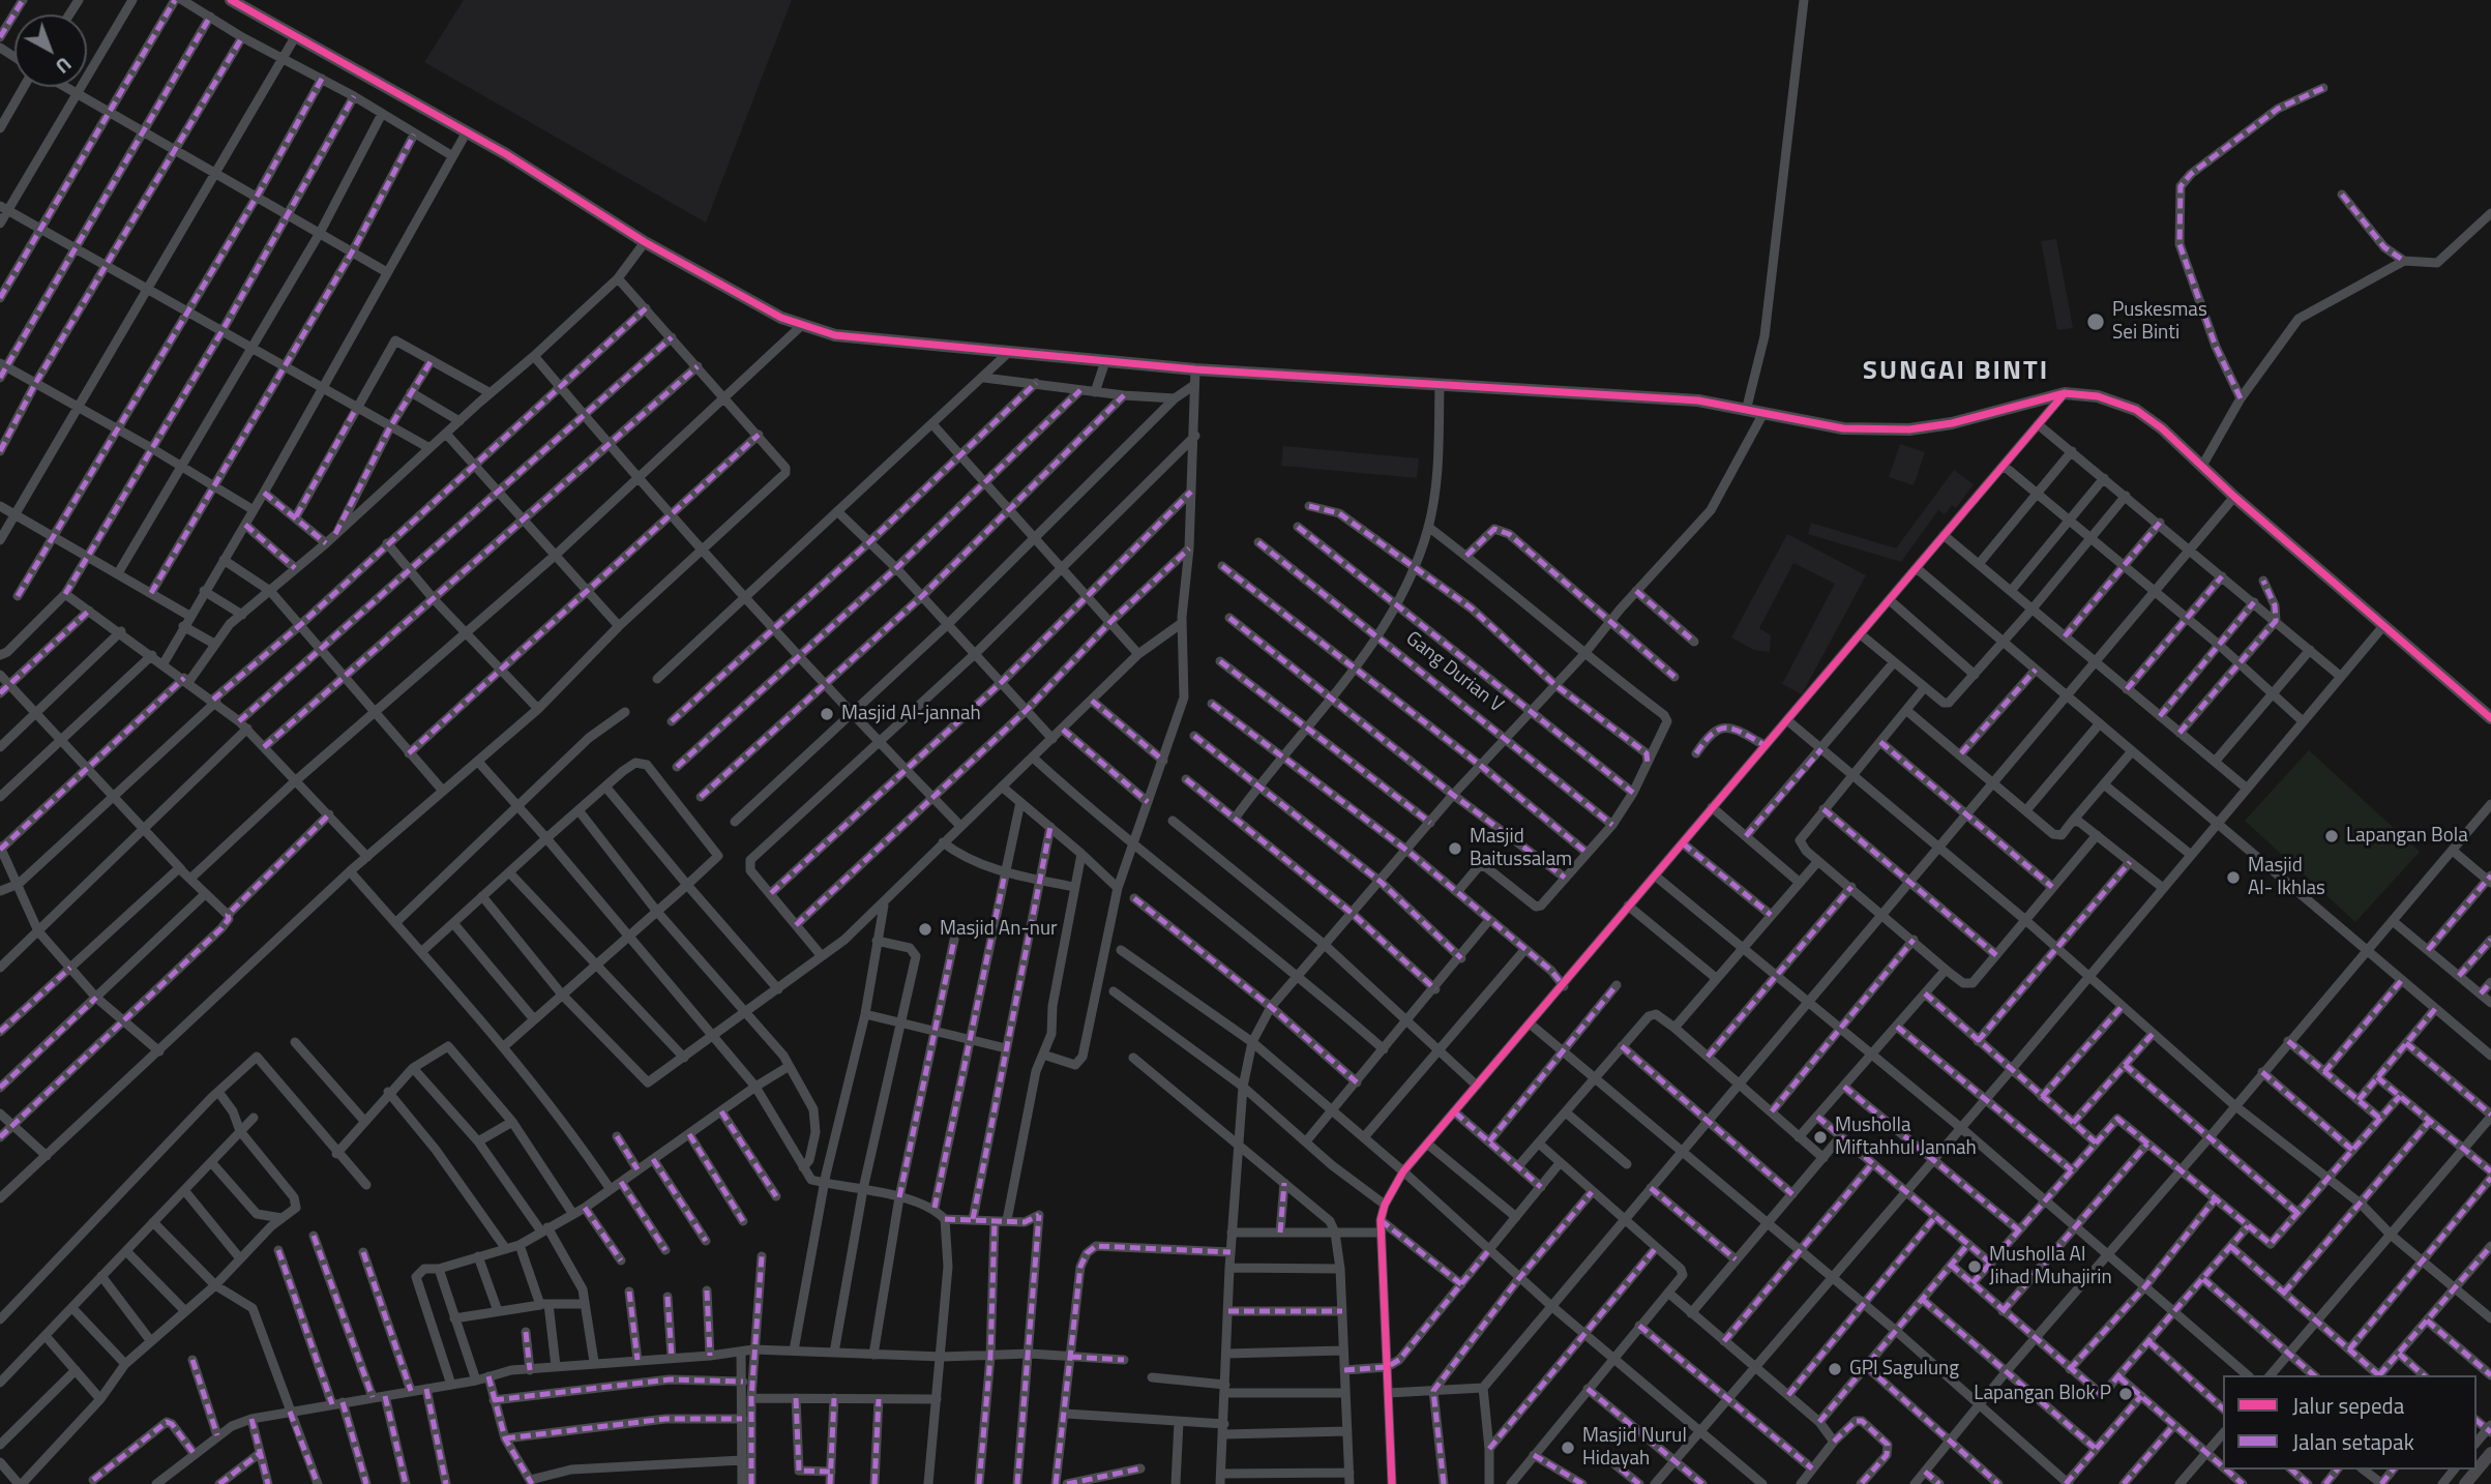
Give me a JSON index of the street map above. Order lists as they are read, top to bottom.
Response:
{
  "streets": {
    "street": ["Gang Durian V"]
  },
  "districts": ["SUNGAI BINTI"],
  "places": [
    "Puskesmas Sei Binti",
    "Masjid Al-jannah",
    "Lapangan Bola",
    "Masjid Baitussalam",
    "Masjid Al- Ikhlas",
    "Masjid An-nur",
    "Musholla Miftahhul Jannah",
    "Musholla Al Jihad Muhajirin",
    "GPI Sagulung",
    "Lapangan Blok P",
    "Masjid Nurul Hidayah"
  ],
  "legend": ["Jalur sepeda", "Jalan setapak"],
  "north": "bottom right"
}
